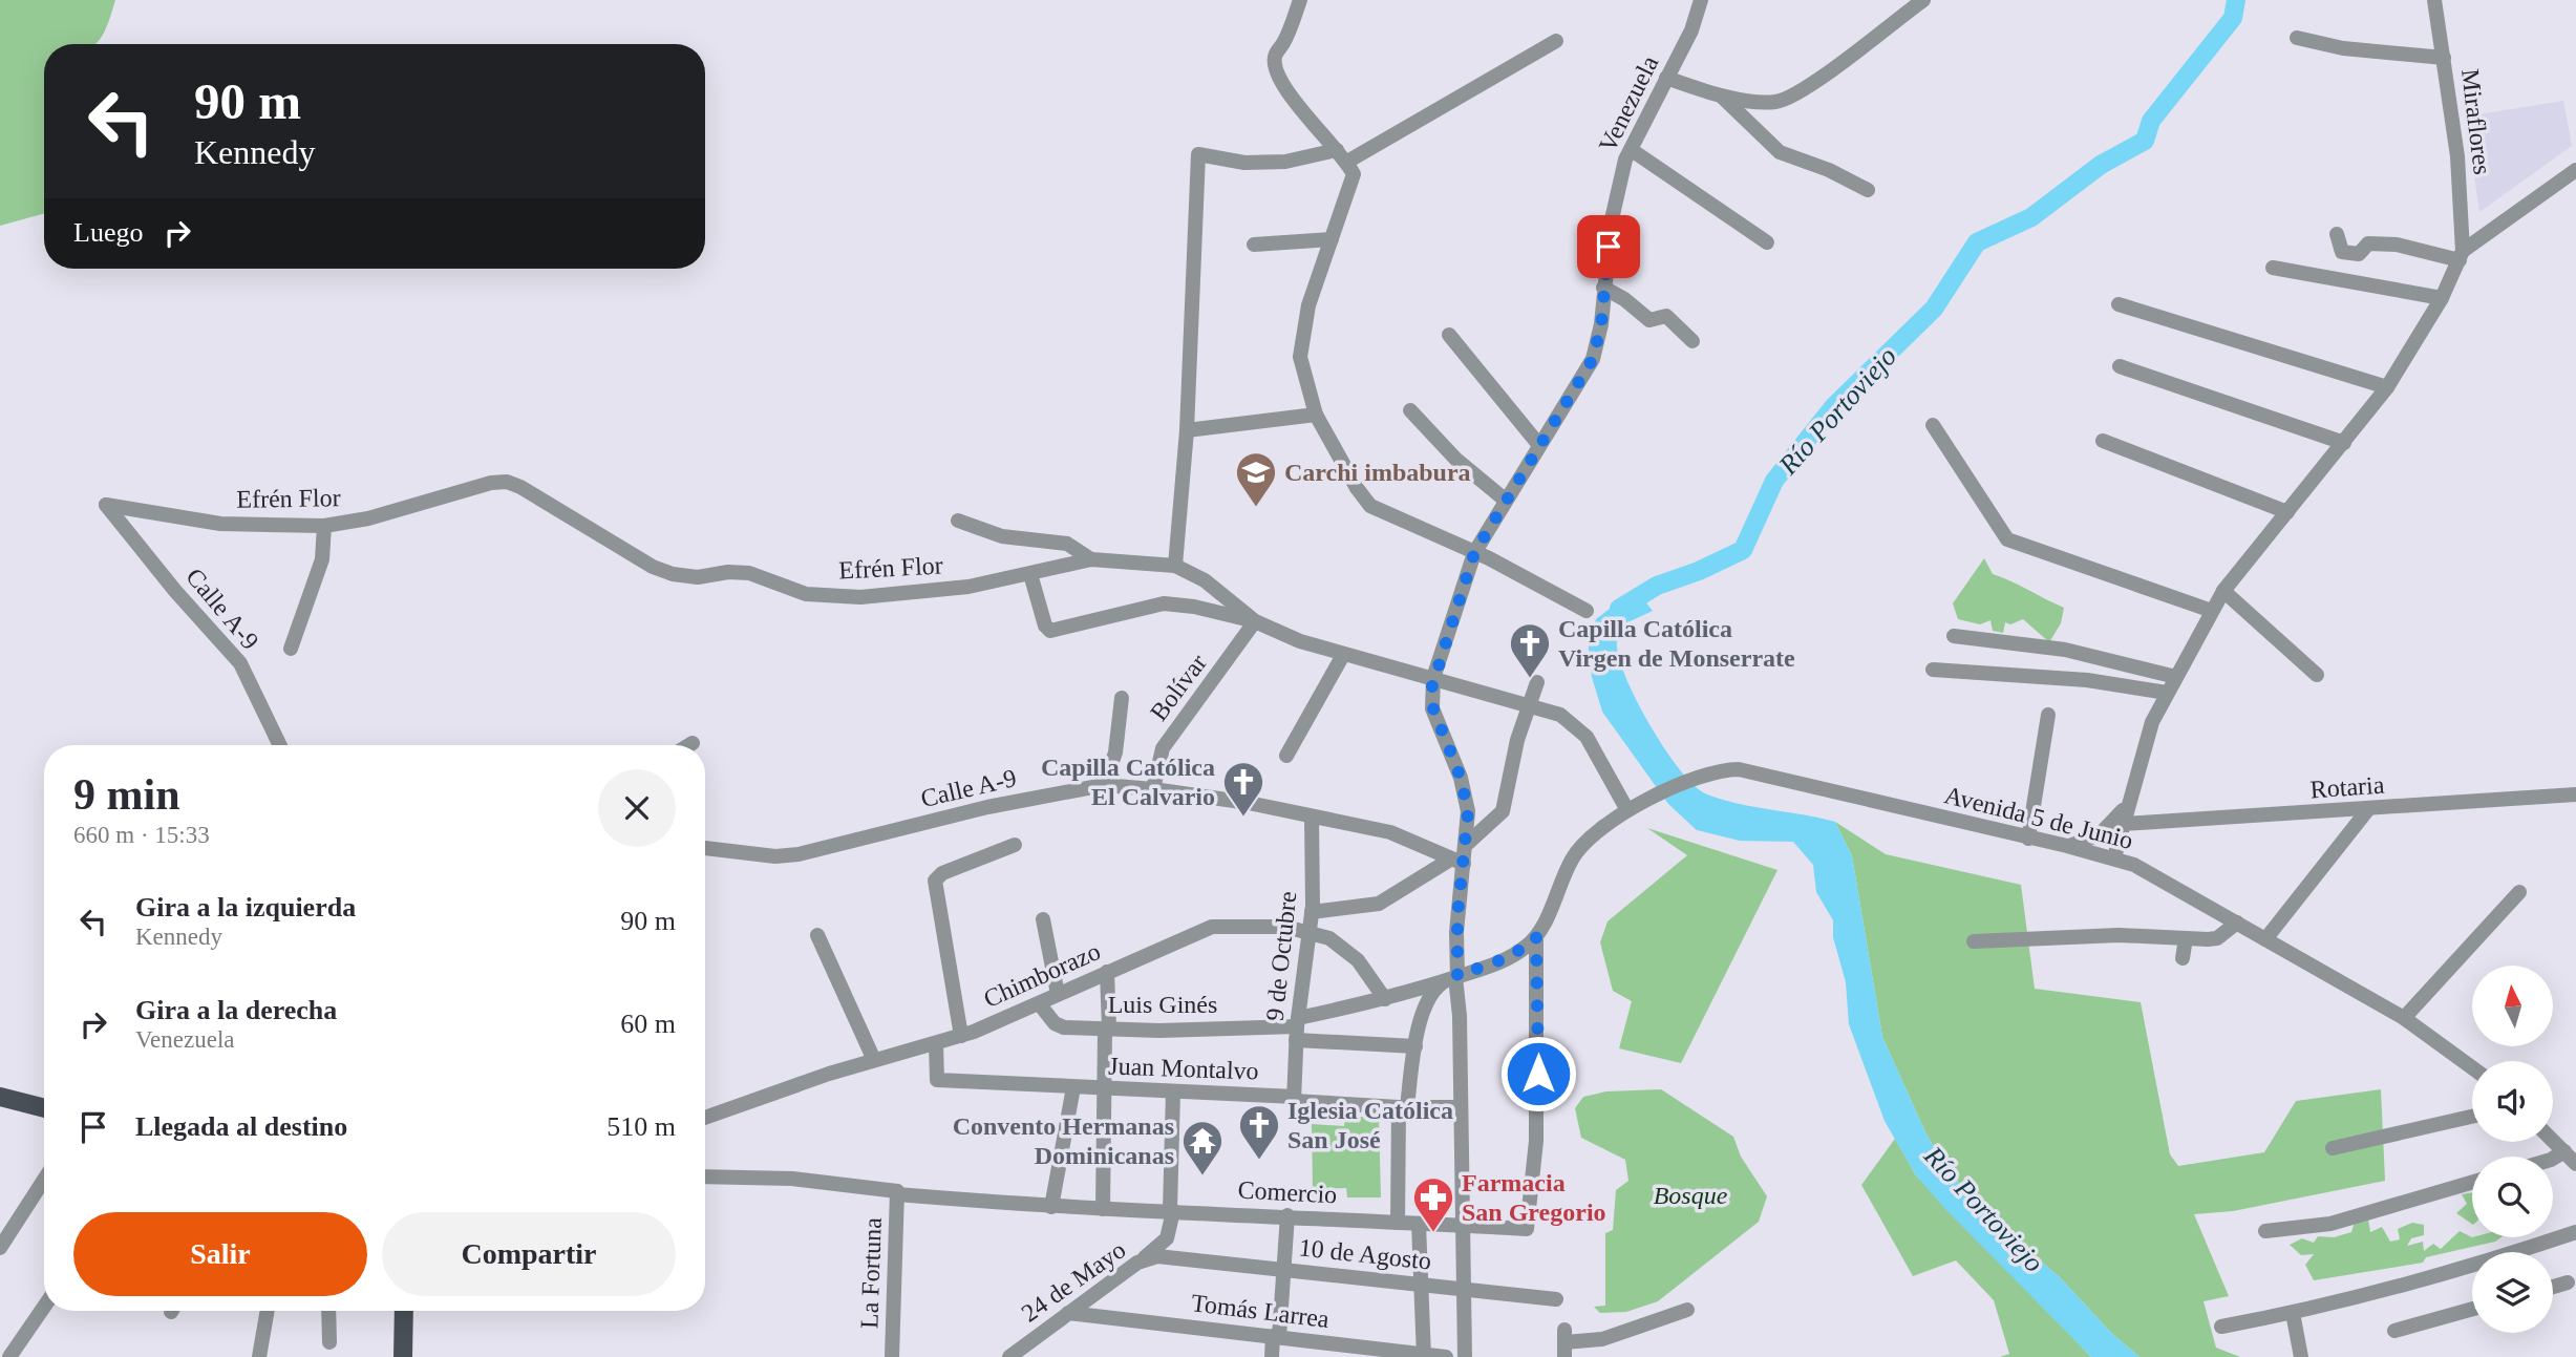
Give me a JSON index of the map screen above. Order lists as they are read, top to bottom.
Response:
{
  "streets": {
    "street": [
      "Venezuela",
      "Miraflores",
      "Efrén Flor",
      "Calle A-9",
      "Bolívar",
      "Rotaria",
      "Avenida 5 de Junio",
      "9 de Octubre",
      "Chimborazo",
      "Luis Ginés",
      "Juan Montalvo",
      "Comercio",
      "10 de Agosto",
      "La Fortuna",
      "24 de Mayo",
      "Tomás Larrea"
    ]
  },
  "crossings": [
    ["Venezuela", "Efrén Flor"],
    ["Venezuela", "Calle A-9"],
    ["Venezuela", "Luis Ginés"],
    ["Venezuela", "Juan Montalvo"],
    ["Venezuela", "Comercio"],
    ["Venezuela", "10 de Agosto"],
    ["Efrén Flor", "Calle A-9"],
    ["Efrén Flor", "Bolívar"],
    ["Efrén Flor", "Avenida 5 de Junio"],
    ["Calle A-9", "Bolívar"],
    ["Calle A-9", "9 de Octubre"],
    ["Avenida 5 de Junio", "Luis Ginés"],
    ["Avenida 5 de Junio", "Comercio"],
    ["9 de Octubre", "Chimborazo"],
    ["9 de Octubre", "Luis Ginés"],
    ["9 de Octubre", "Juan Montalvo"],
    ["Chimborazo", "Luis Ginés"],
    ["Chimborazo", "Juan Montalvo"],
    ["Luis Ginés", "Comercio"],
    ["Comercio", "La Fortuna"],
    ["10 de Agosto", "24 de Mayo"],
    ["24 de Mayo", "Tomás Larrea"]
  ],
  "water": ["Río Portoviejo"],
  "parks": ["Bosque"],
  "places": {
    "school or university": ["Carchi imbabura"],
    "church": ["Capilla Católica Virgen de Monserrate", "Capilla Católica El Calvario", "Iglesia Católica San José"],
    "temple": ["Convento Hermanas Dominicanas"],
    "pharmacy": ["Farmacia San Gregorio"]
  },
  "north": "top",
  "page": {
    "turn": ["90 m", "Kennedy"],
    "then": "Luego",
    "heading": ["9 min", "660 m · 15:33"],
    "list": [
      {
        "name": "Gira a la izquierda",
        "note": "Kennedy",
        "value": "90 m"
      },
      {
        "name": "Gira a la derecha",
        "note": "Venezuela",
        "value": "60 m"
      },
      {
        "name": "Llegada al destino",
        "value": "510 m"
      }
    ],
    "buttons": ["Salir", "Compartir"]
  }
}
